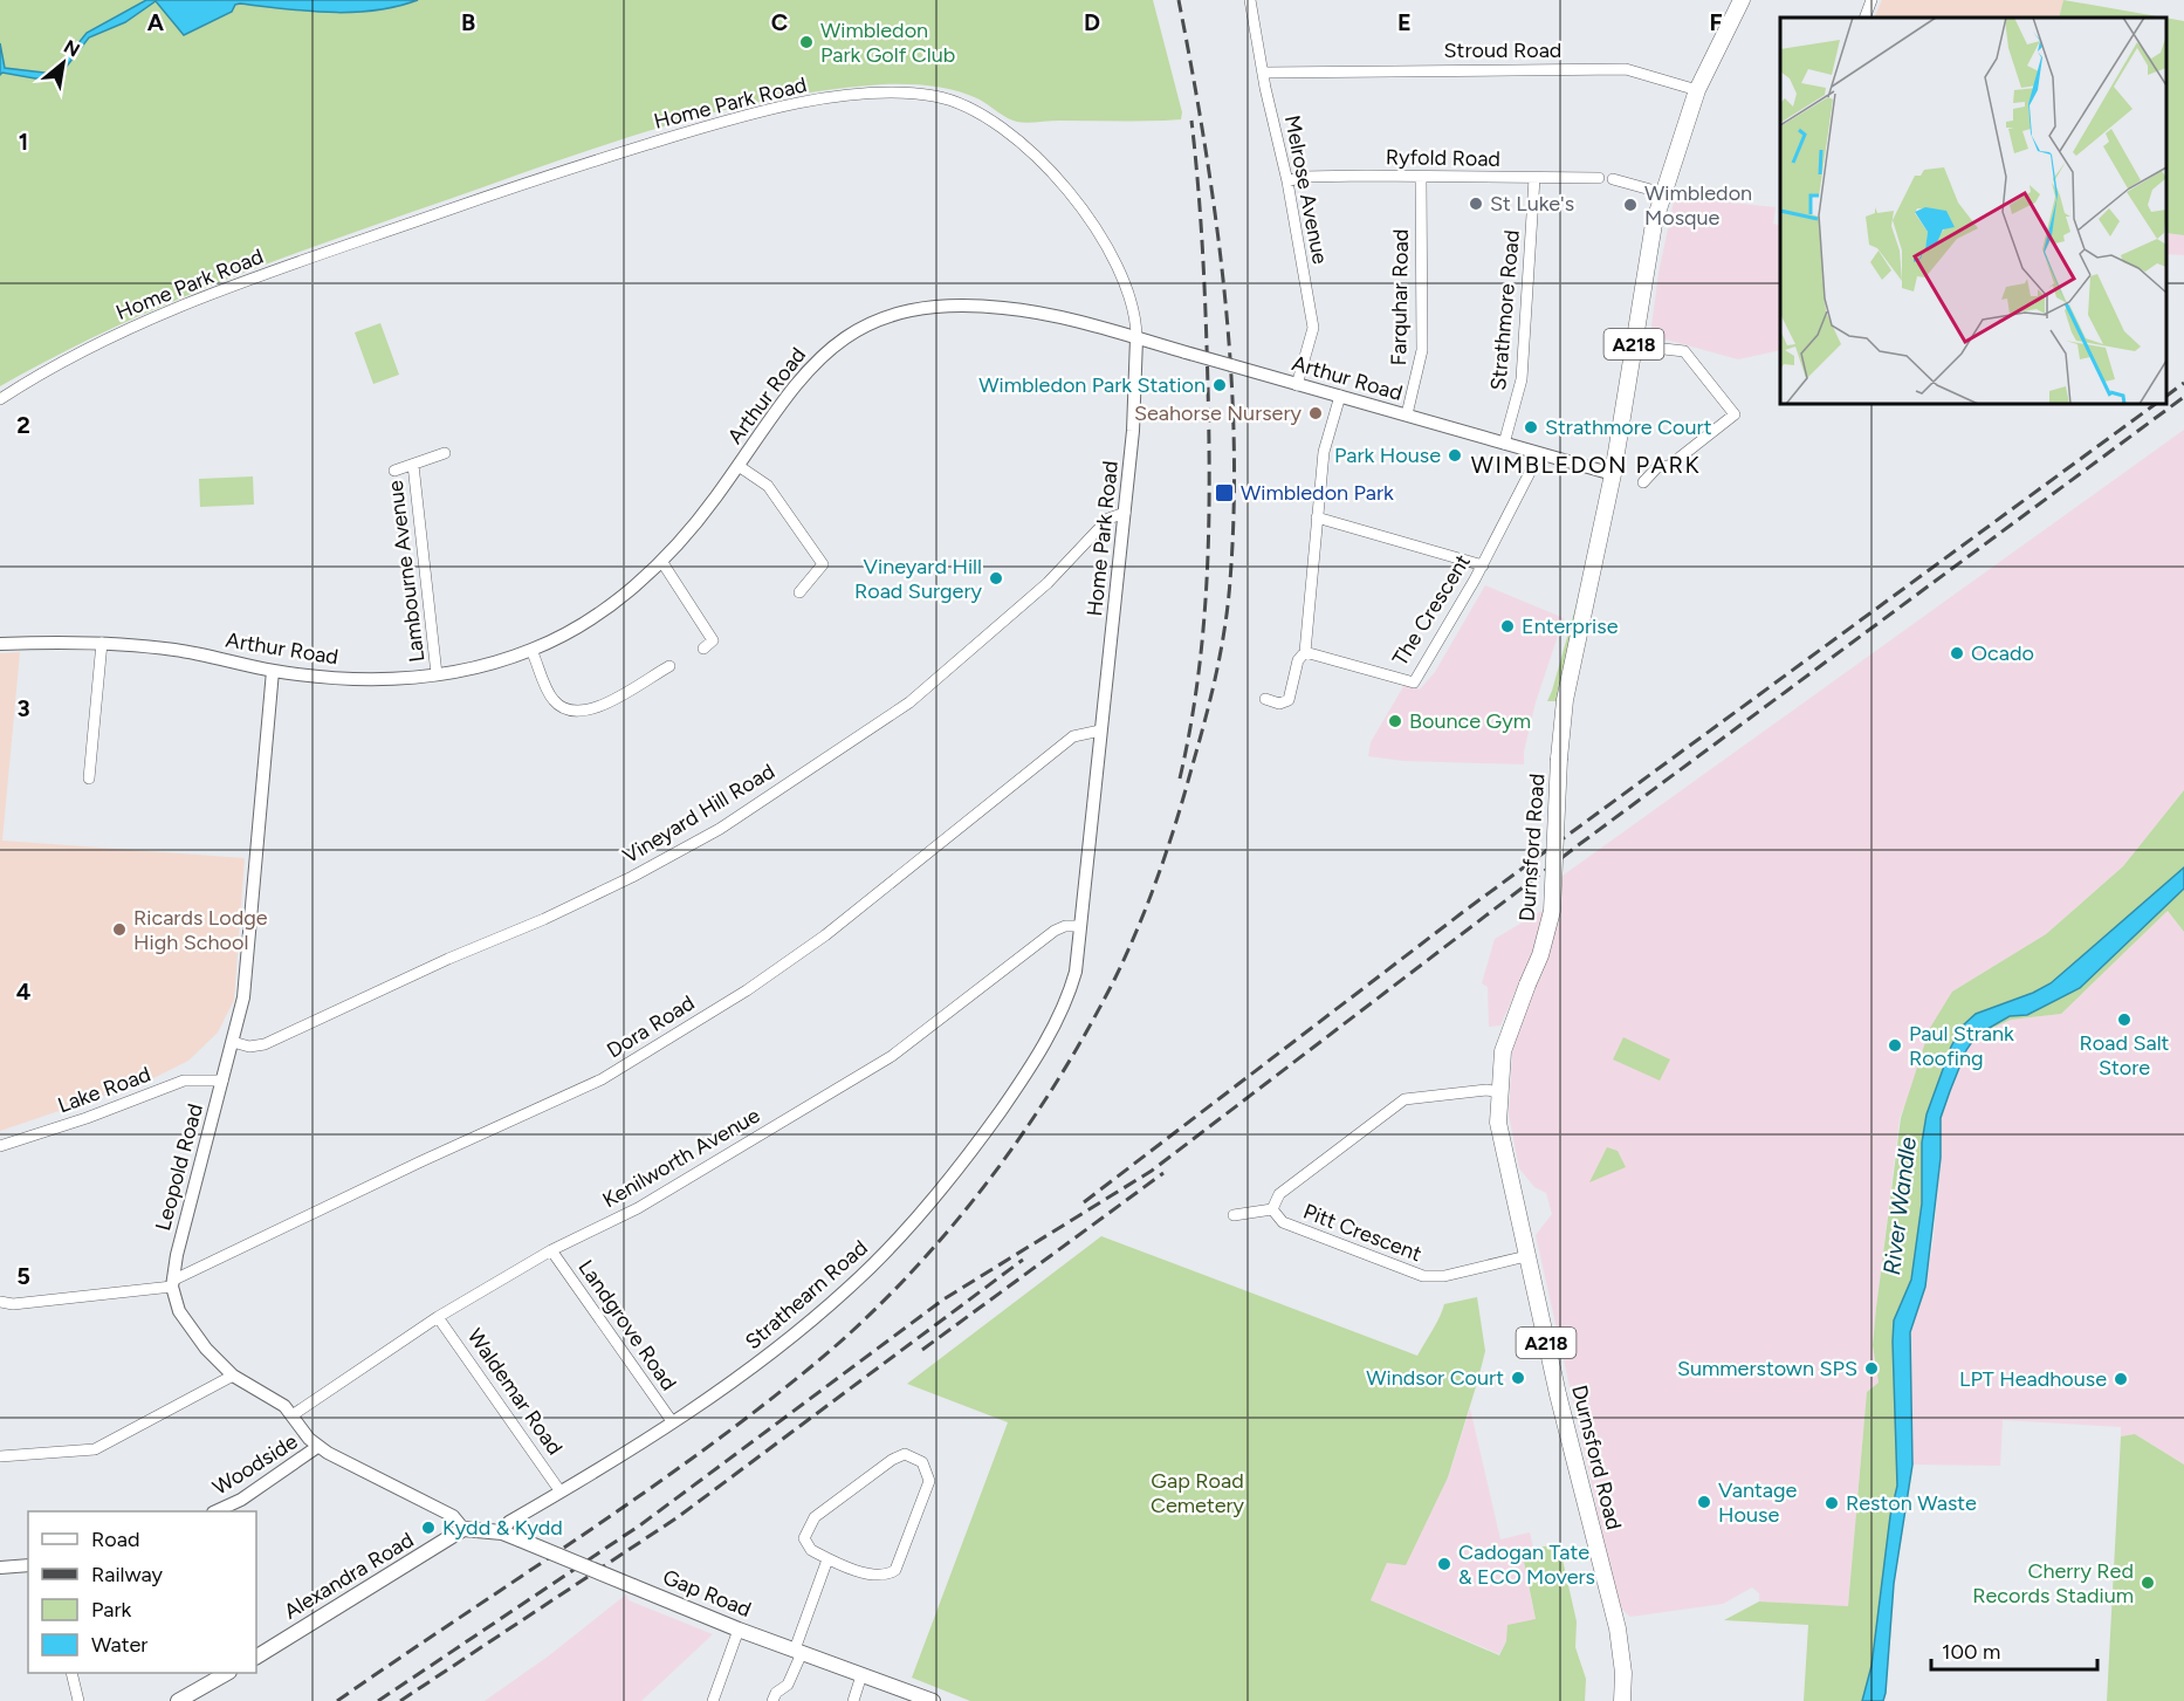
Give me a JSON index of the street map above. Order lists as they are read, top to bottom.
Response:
{
  "streets": {
    "main road": [
      "A218",
      "Durnsford Road",
      "Alexandra Road",
      "Gap Road"
    ],
    "street": [
      "Stroud Road",
      "Home Park Road",
      "Ryfold Road",
      "Melrose Avenue",
      "Farquhar Road",
      "Strathmore Road",
      "Arthur Road",
      "Lambourne Avenue",
      "The Crescent",
      "Vineyard Hill Road",
      "Dora Road",
      "Lake Road",
      "Kenilworth Avenue",
      "Leopold Road",
      "Pitt Crescent",
      "Strathearn Road",
      "Landgrove Road",
      "Waldemar Road",
      "Woodside"
    ]
  },
  "crossings": [
    ["Stroud Road", "Melrose Avenue"],
    ["Stroud Road", "Durnsford Road"],
    ["Home Park Road", "Arthur Road"],
    ["Home Park Road", "Vineyard Hill Road"],
    ["Home Park Road", "Dora Road"],
    ["Home Park Road", "Kenilworth Avenue"],
    ["Home Park Road", "Strathearn Road"],
    ["Ryfold Road", "Melrose Avenue"],
    ["Ryfold Road", "Farquhar Road"],
    ["Ryfold Road", "Strathmore Road"],
    ["Melrose Avenue", "Arthur Road"],
    ["Farquhar Road", "Arthur Road"],
    ["Strathmore Road", "Arthur Road"],
    ["Arthur Road", "Lambourne Avenue"],
    ["Arthur Road", "The Crescent"],
    ["Arthur Road", "Durnsford Road"],
    ["Arthur Road", "Leopold Road"],
    ["Vineyard Hill Road", "Leopold Road"],
    ["Durnsford Road", "Pitt Crescent"],
    ["Dora Road", "Leopold Road"],
    ["Lake Road", "Leopold Road"],
    ["Kenilworth Avenue", "Leopold Road"],
    ["Kenilworth Avenue", "Strathearn Road"],
    ["Kenilworth Avenue", "Landgrove Road"],
    ["Kenilworth Avenue", "Waldemar Road"],
    ["Leopold Road", "Woodside"],
    ["Leopold Road", "Alexandra Road"],
    ["Leopold Road", "Gap Road"],
    ["Strathearn Road", "Landgrove Road"],
    ["Strathearn Road", "Waldemar Road"],
    ["Strathearn Road", "Gap Road"],
    ["Alexandra Road", "Gap Road"]
  ],
  "districts": ["WIMBLEDON PARK"],
  "water": ["River Wandle"],
  "parks": ["Gap Road Cemetery"],
  "places": {
    "other": [
      "Wimbledon Park Golf Club",
      "St Luke's",
      "Wimbledon Mosque",
      "Wimbledon Park Station",
      "Seahorse Nursery",
      "Strathmore Court",
      "Park House",
      "Vineyard Hill Road Surgery",
      "Enterprise",
      "Ocado",
      "Bounce Gym",
      "Ricards Lodge High School",
      "Road Salt Store",
      "Paul Strank Roofing",
      "Summerstown SPS",
      "Windsor Court",
      "LPT Headhouse",
      "Vantage House",
      "Reston Waste",
      "Kydd & Kydd",
      "Cadogan Tate & ECO Movers",
      "Cherry Red Records Stadium"
    ],
    "transit": ["Wimbledon Park"]
  },
  "legend": [
    "Road",
    "Railway",
    "Park",
    "Water"
  ],
  "scale_bar": "100 m",
  "north": "top right",
  "grid": {
    "columns": [
      "A",
      "B",
      "C",
      "D",
      "E",
      "F"
    ],
    "rows": [
      "1",
      "2",
      "3",
      "4",
      "5"
    ]
  }
}
